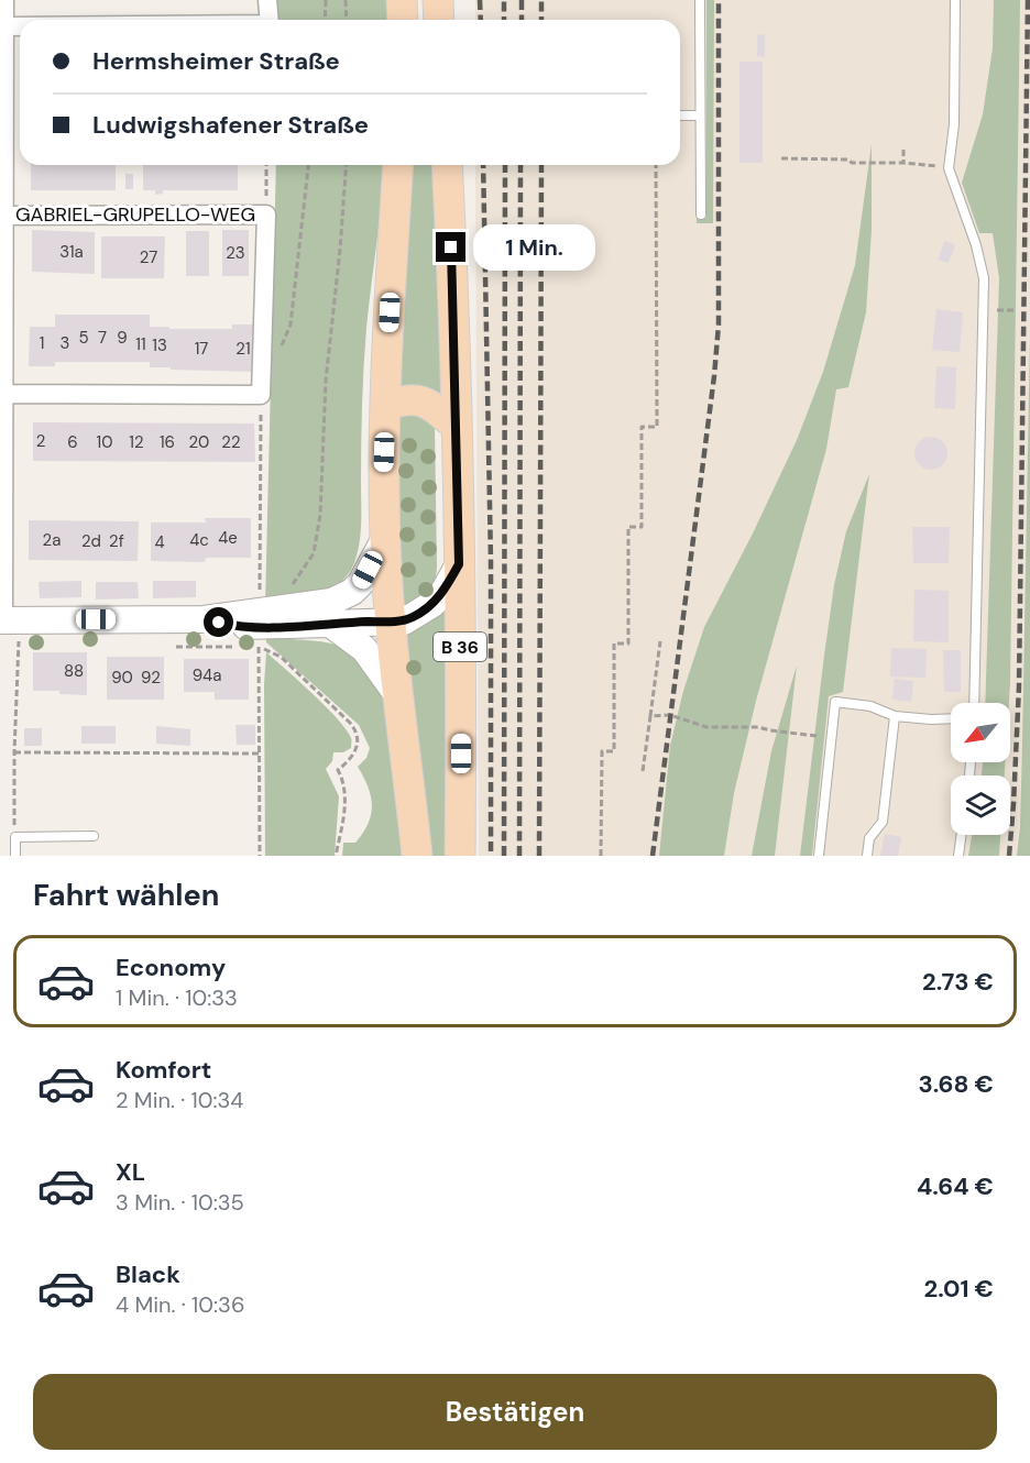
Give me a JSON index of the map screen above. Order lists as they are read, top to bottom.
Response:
{
  "streets": {
    "main road": ["B 36"],
    "street": ["GABRIEL-GRUPELLO-WEG"]
  },
  "house_numbers": [
    "31a",
    "23",
    "27",
    "5",
    "7",
    "9",
    "1",
    "3",
    "11",
    "13",
    "17",
    "21",
    "2",
    "6",
    "10",
    "12",
    "16",
    "20",
    "22",
    "4e",
    "2a",
    "4c",
    "2d",
    "2f",
    "4",
    "88",
    "94a",
    "90",
    "92"
  ],
  "north": "bottom left",
  "page": {
    "banner": ["Hermsheimer Straße", "Ludwigshafener Straße"],
    "bubble": "1 Min.",
    "heading": "Fahrt wählen",
    "list": [
      {
        "name": "Economy",
        "note": "1 Min. · 10:33",
        "value": "2.73 €"
      },
      {
        "name": "Komfort",
        "note": "2 Min. · 10:34",
        "value": "3.68 €"
      },
      {
        "name": "XL",
        "note": "3 Min. · 10:35",
        "value": "4.64 €"
      },
      {
        "name": "Black",
        "note": "4 Min. · 10:36",
        "value": "2.01 €"
      }
    ],
    "buttons": "Bestätigen"
  }
}
